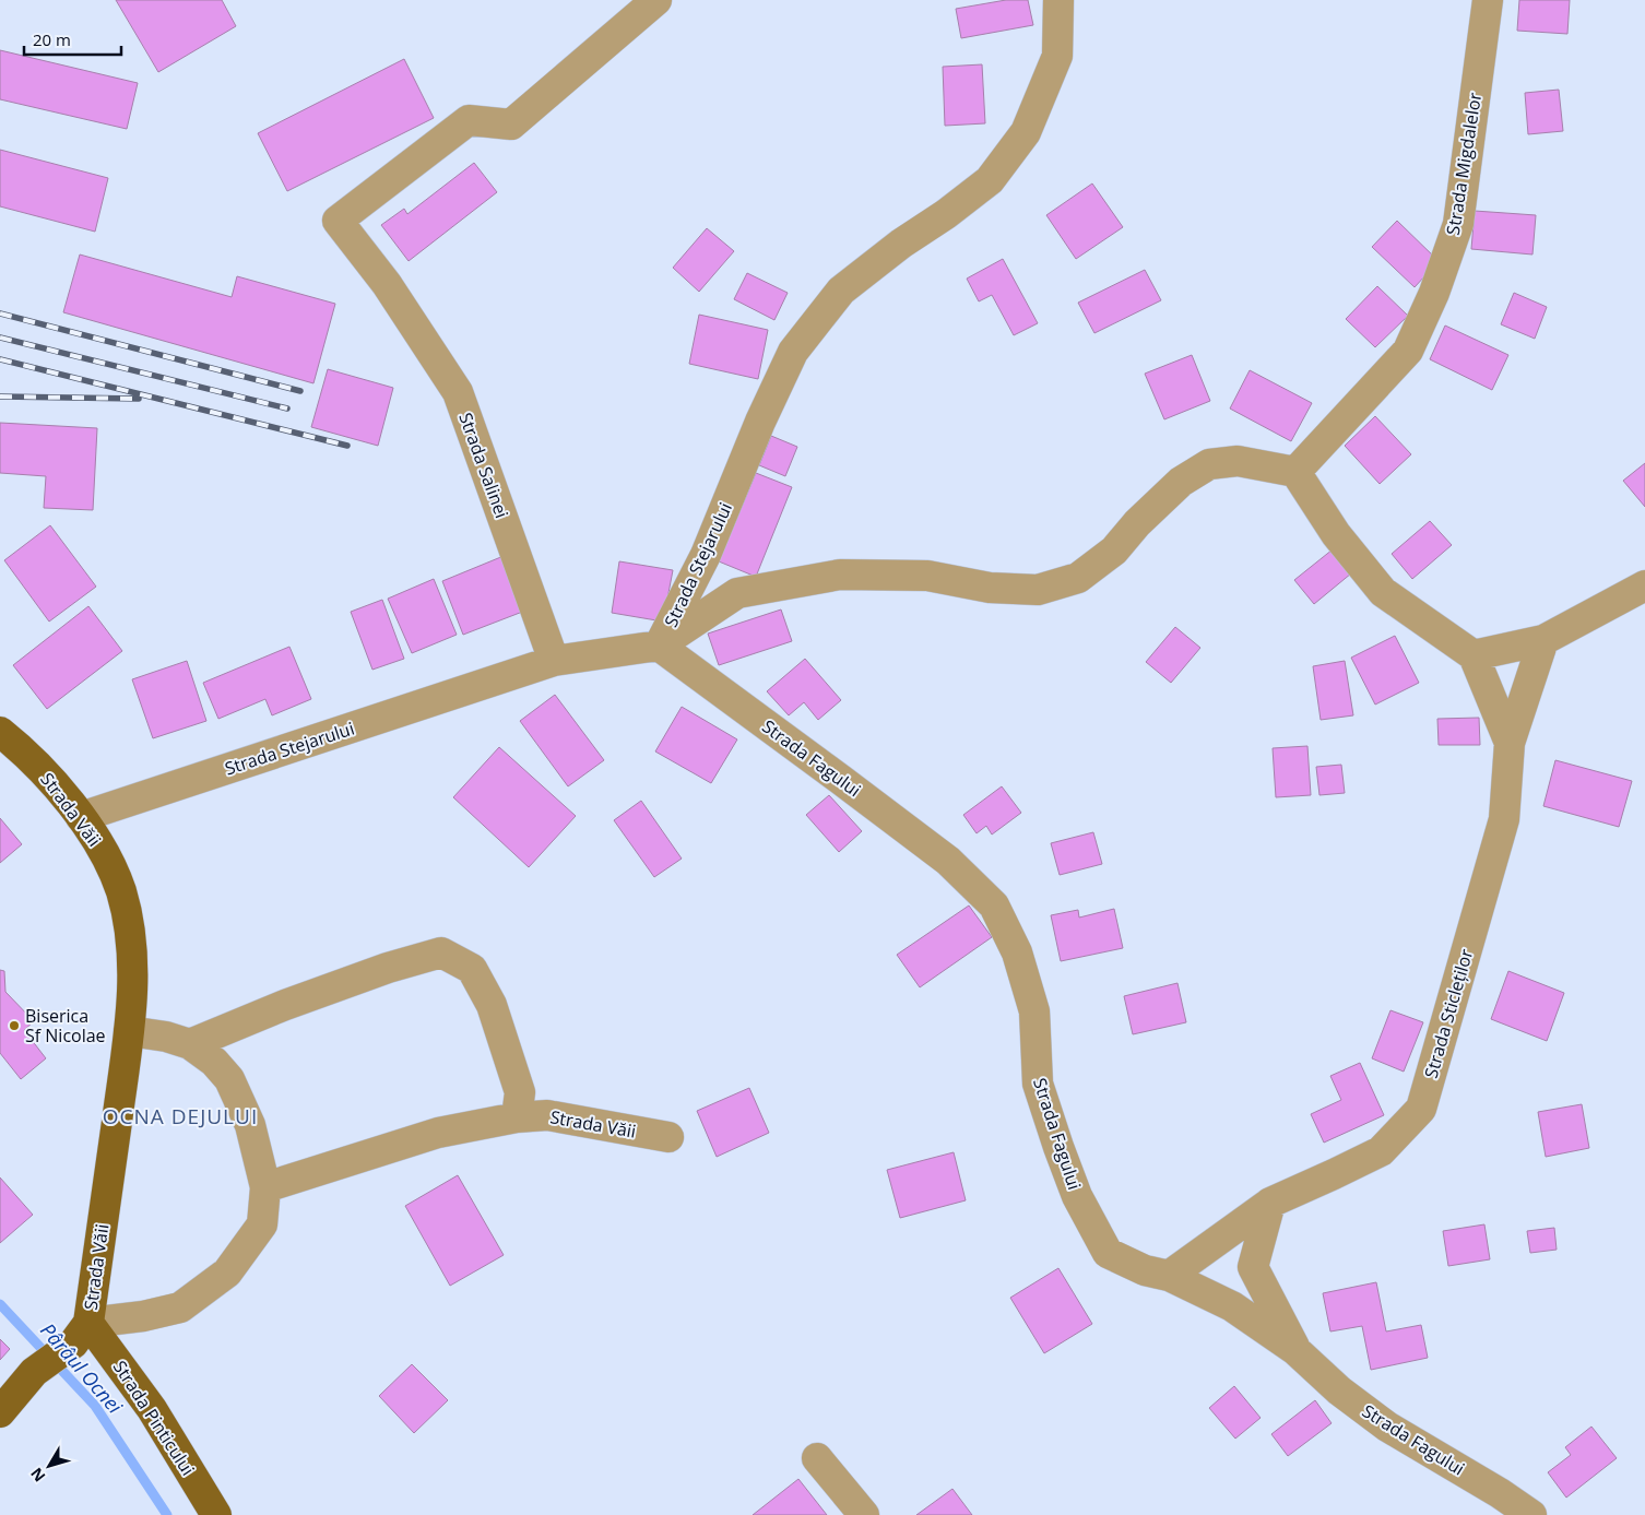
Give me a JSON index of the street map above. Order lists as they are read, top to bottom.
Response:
{
  "streets": {
    "main road": ["Strada Văii", "Strada Pinticului"],
    "street": [
      "Strada Migdalelor",
      "Strada Salinei",
      "Strada Stejarului",
      "Strada Fagului",
      "Strada Sticleților"
    ]
  },
  "crossings": [
    ["Strada Salinei", "Strada Stejarului"],
    ["Strada Stejarului", "Strada Fagului"],
    ["Strada Stejarului", "Strada Văii"],
    ["Strada Fagului", "Strada Sticleților"],
    ["Strada Văii", "Strada Pinticului"]
  ],
  "districts": ["OCNA DEJULUI"],
  "water": ["Pârâul Ocnei"],
  "places": ["Biserica Sf Nicolae"],
  "scale_bar": "20 m",
  "north": "bottom left"
}
